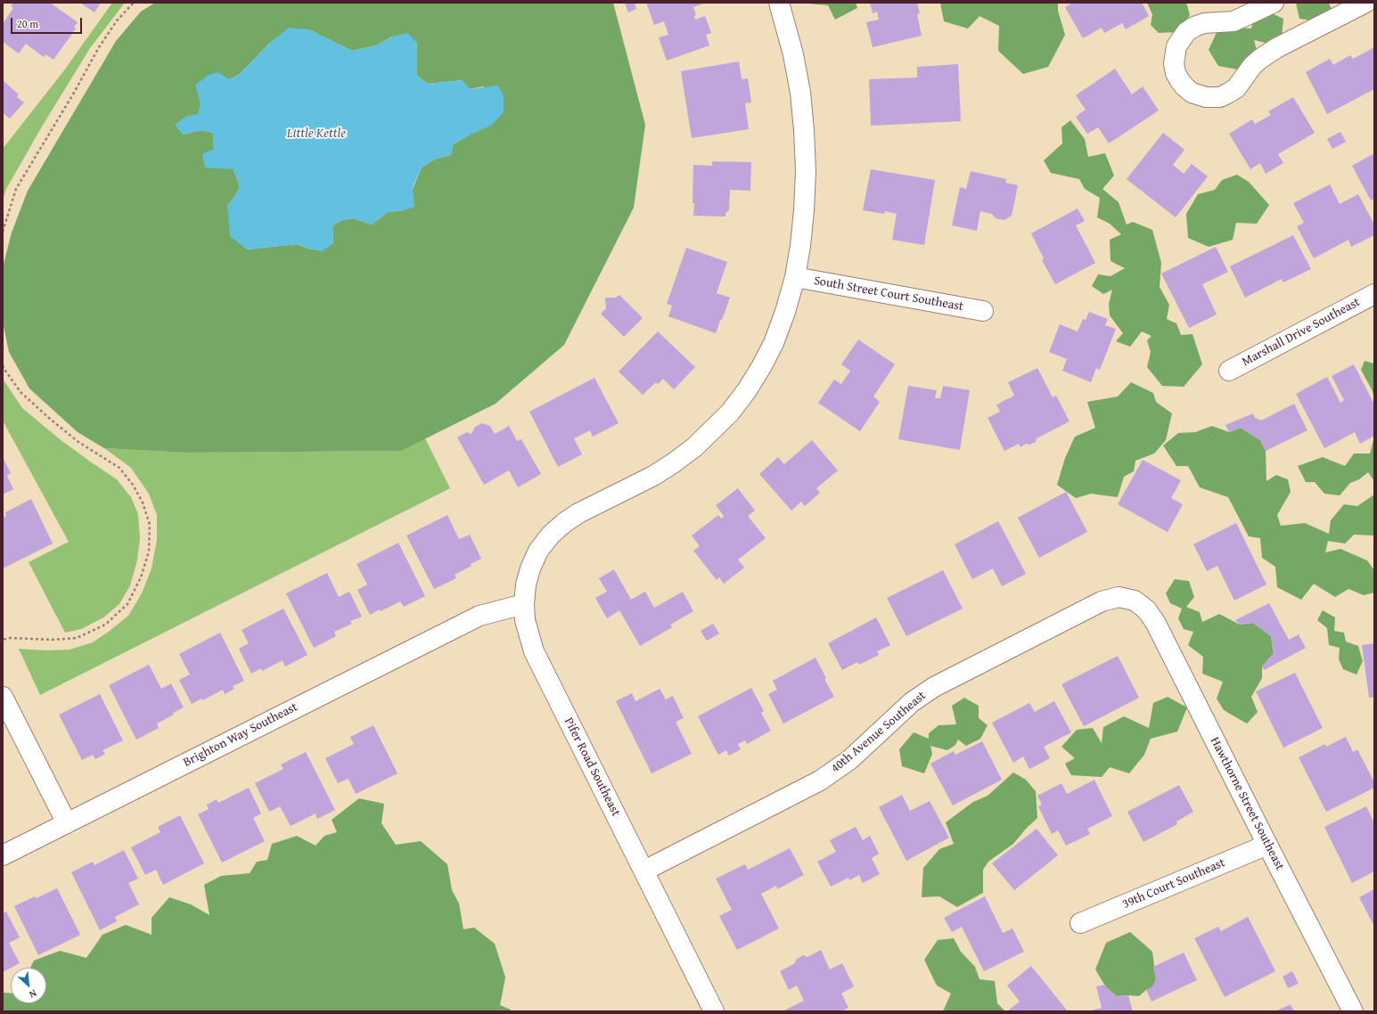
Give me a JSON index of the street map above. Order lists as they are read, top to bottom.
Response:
{
  "streets": {
    "street": [
      "South Street Court Southeast",
      "Marshall Drive Southeast",
      "40th Avenue Southeast",
      "Brighton Way Southeast",
      "Pifer Road Southeast",
      "Hawthorne Street Southeast",
      "39th Court Southeast"
    ]
  },
  "crossings": [
    ["South Street Court Southeast", "Pifer Road Southeast"],
    ["40th Avenue Southeast", "Pifer Road Southeast"],
    ["40th Avenue Southeast", "Hawthorne Street Southeast"],
    ["Brighton Way Southeast", "Pifer Road Southeast"],
    ["Hawthorne Street Southeast", "39th Court Southeast"]
  ],
  "water": ["Little Kettle"],
  "scale_bar": "20 m",
  "north": "bottom right"
}
